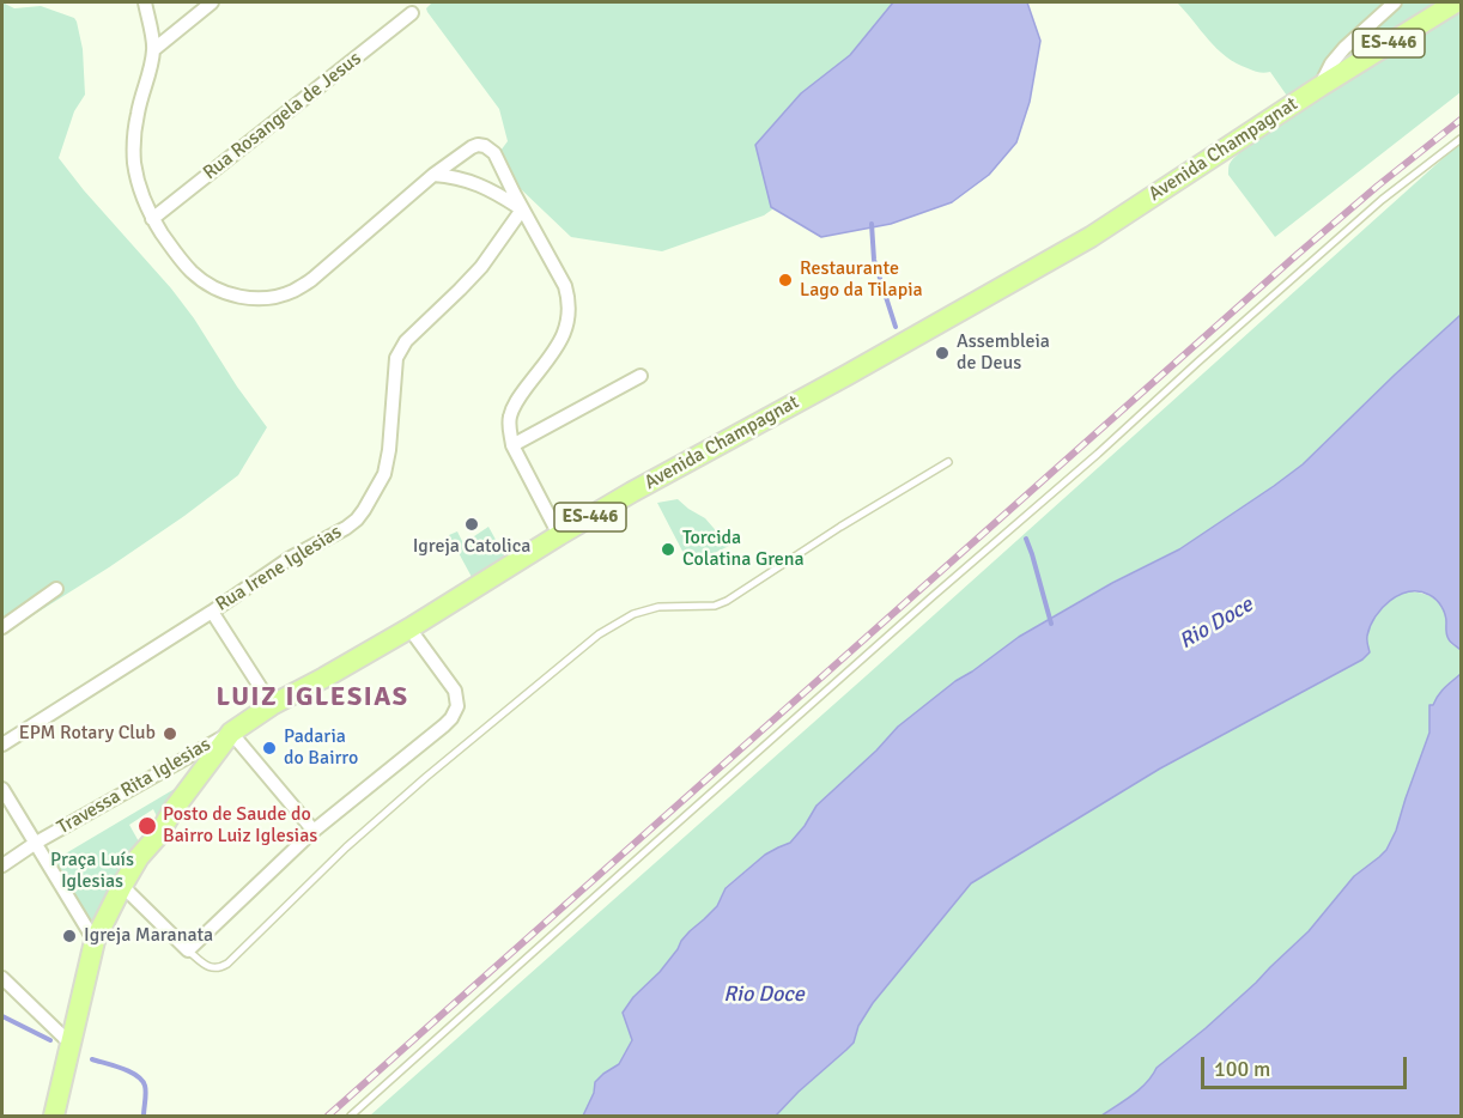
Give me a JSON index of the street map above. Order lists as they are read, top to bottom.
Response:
{
  "streets": {
    "main road": ["ES-446", "Avenida Champagnat"],
    "street": ["Rua Rosangela de Jesus", "Rua Irene Iglesias", "Travessa Rita Iglesias"]
  },
  "crossings": [
    ["ES-446", "Avenida Champagnat"],
    ["Avenida Champagnat", "Travessa Rita Iglesias"]
  ],
  "districts": ["LUIZ IGLESIAS"],
  "water": ["Rio Doce"],
  "parks": ["Praça Luís Iglesias"],
  "places": [
    "Restaurante Lago da Tilapia",
    "Assembleia de Deus",
    "Igreja Catolica",
    "Torcida Colatina Grena",
    "EPM Rotary Club",
    "Padaria do Bairro",
    "Posto de Saude do Bairro Luiz Iglesias",
    "Igreja Maranata"
  ],
  "scale_bar": "100 m"
}
